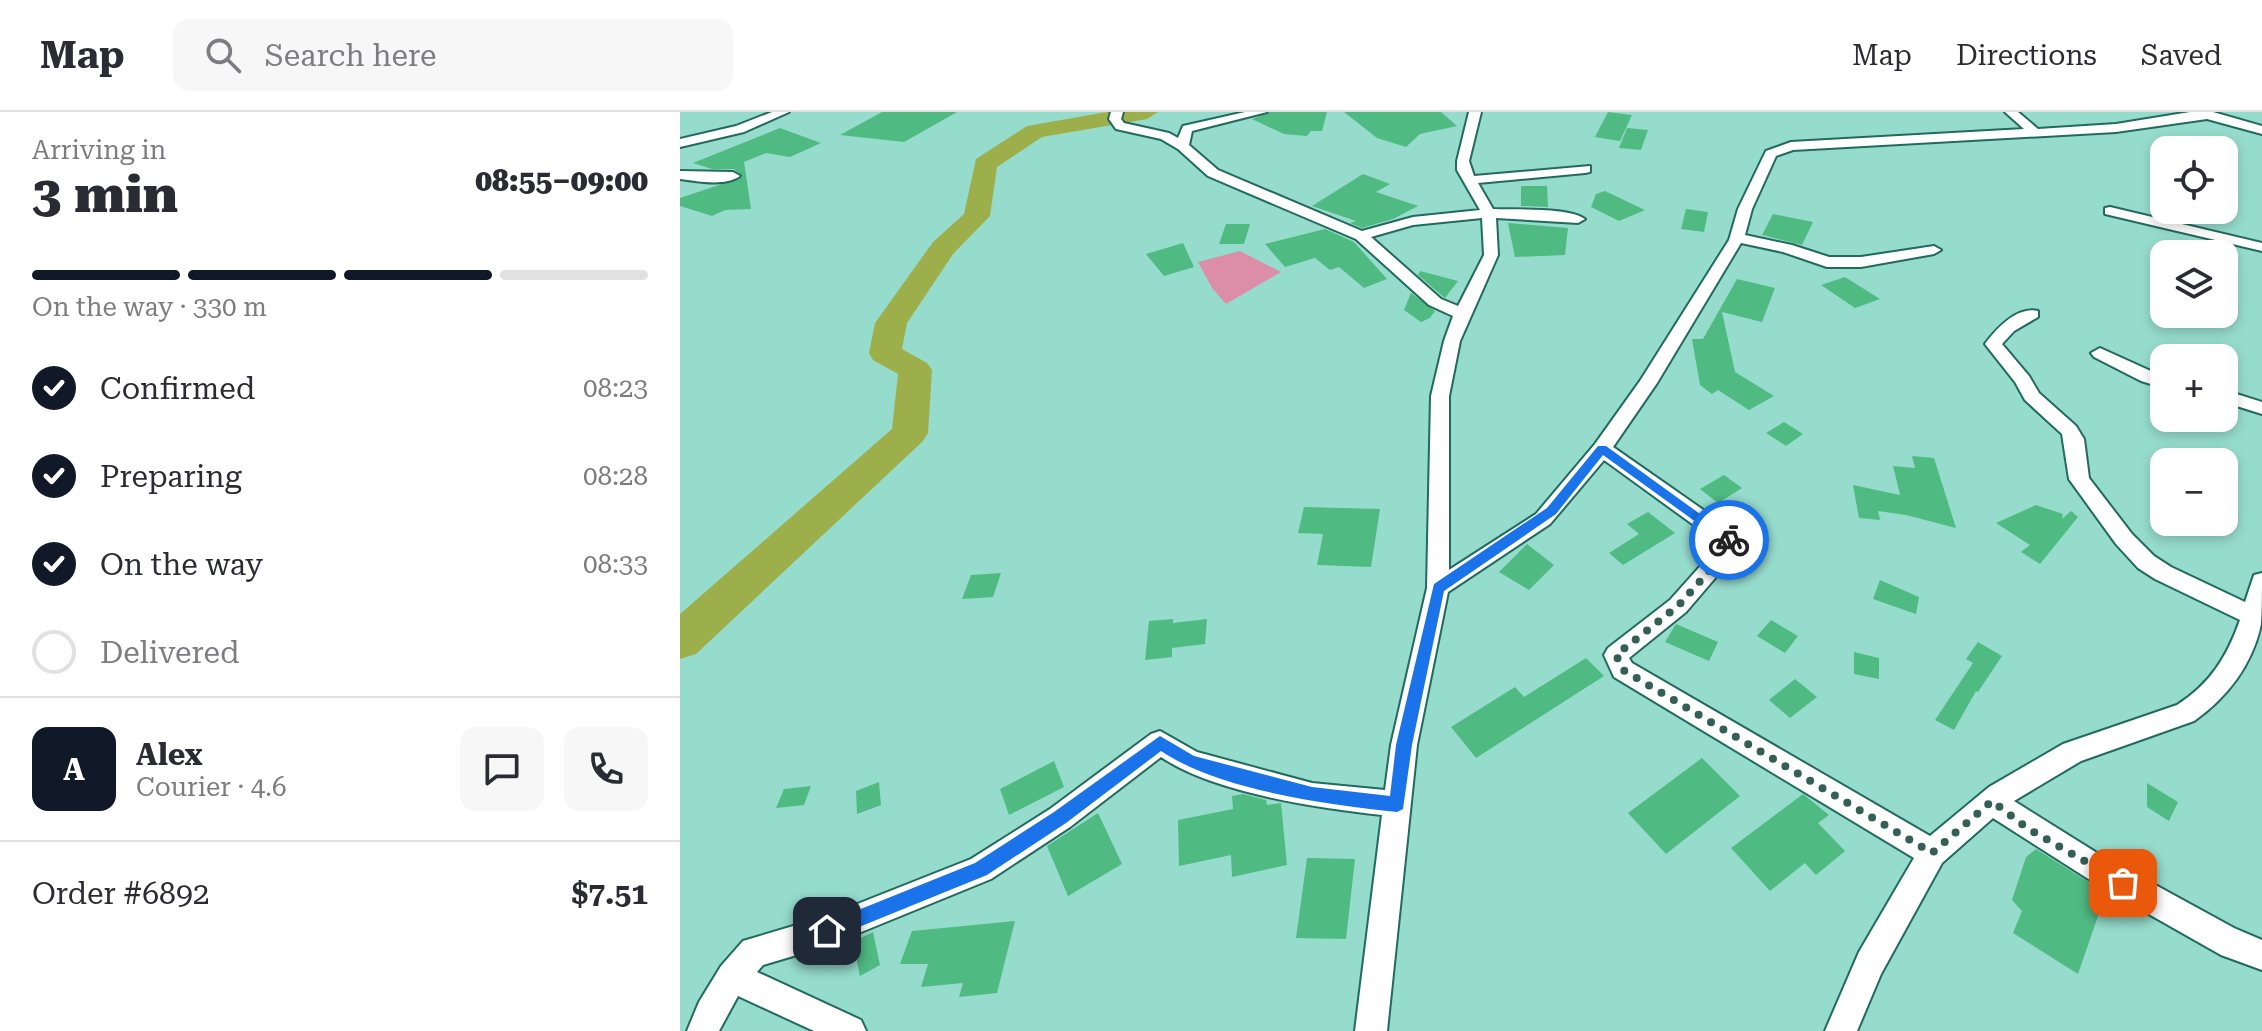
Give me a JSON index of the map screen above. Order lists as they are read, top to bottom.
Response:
{
  "page": {
    "header": "Map",
    "search": "Search here",
    "nav": ["Map", "Directions", "Saved"],
    "heading": ["3 min", "Arriving in", "08:55–09:00"],
    "panel": [
      "Alex",
      "Courier · 4.6",
      "Order #6892",
      "$7.51"
    ],
    "map_buttons": ["+", "−"],
    "bar": "On the way · 330 m",
    "list": [
      ["Confirmed", "08:23"],
      ["Preparing", "08:28"],
      ["On the way", "08:33"],
      "Delivered"
    ],
    "round": "A"
  }
}
